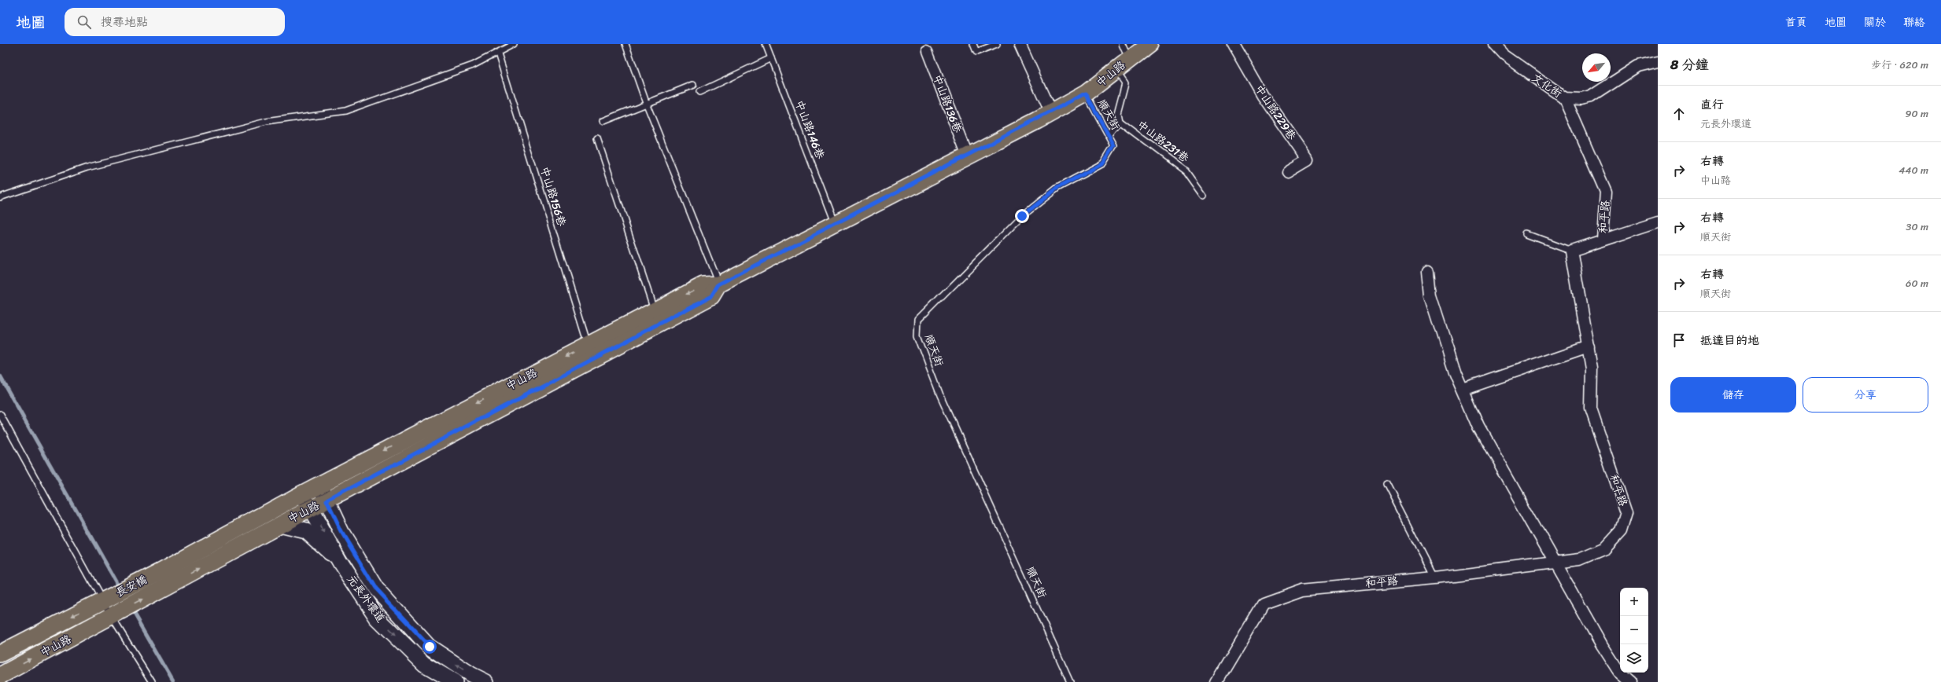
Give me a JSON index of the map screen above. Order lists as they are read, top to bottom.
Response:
{
  "streets": {
    "main road": ["中山路", "長安橋"],
    "street": [
      "文化街",
      "中山路136巷",
      "中山路229巷",
      "和平路",
      "元長外環道"
    ],
    "lane": [
      "順天街",
      "中山路146巷",
      "中山路231巷",
      "中山路156巷"
    ]
  },
  "crossings": [
    ["中山路", "中山路136巷"],
    ["中山路", "順天街"],
    ["中山路", "中山路146巷"],
    ["中山路", "中山路156巷"],
    ["中山路", "長安橋"],
    ["中山路", "元長外環道"],
    ["文化街", "和平路"]
  ],
  "north": "bottom left",
  "page": {
    "header": "地圖",
    "search": "搜尋地點",
    "nav": [
      "首頁",
      "地圖",
      "關於",
      "聯絡"
    ],
    "heading": ["8 分鐘", "步行 · 620 m"],
    "list": [
      ["直行", "元長外環道", "90 m"],
      ["右轉", "中山路", "440 m"],
      ["右轉", "順天街", "30 m"],
      ["右轉", "順天街", "60 m"],
      "抵達目的地"
    ],
    "buttons": ["儲存", "分享"],
    "map_buttons": ["+", "−"]
  }
}
